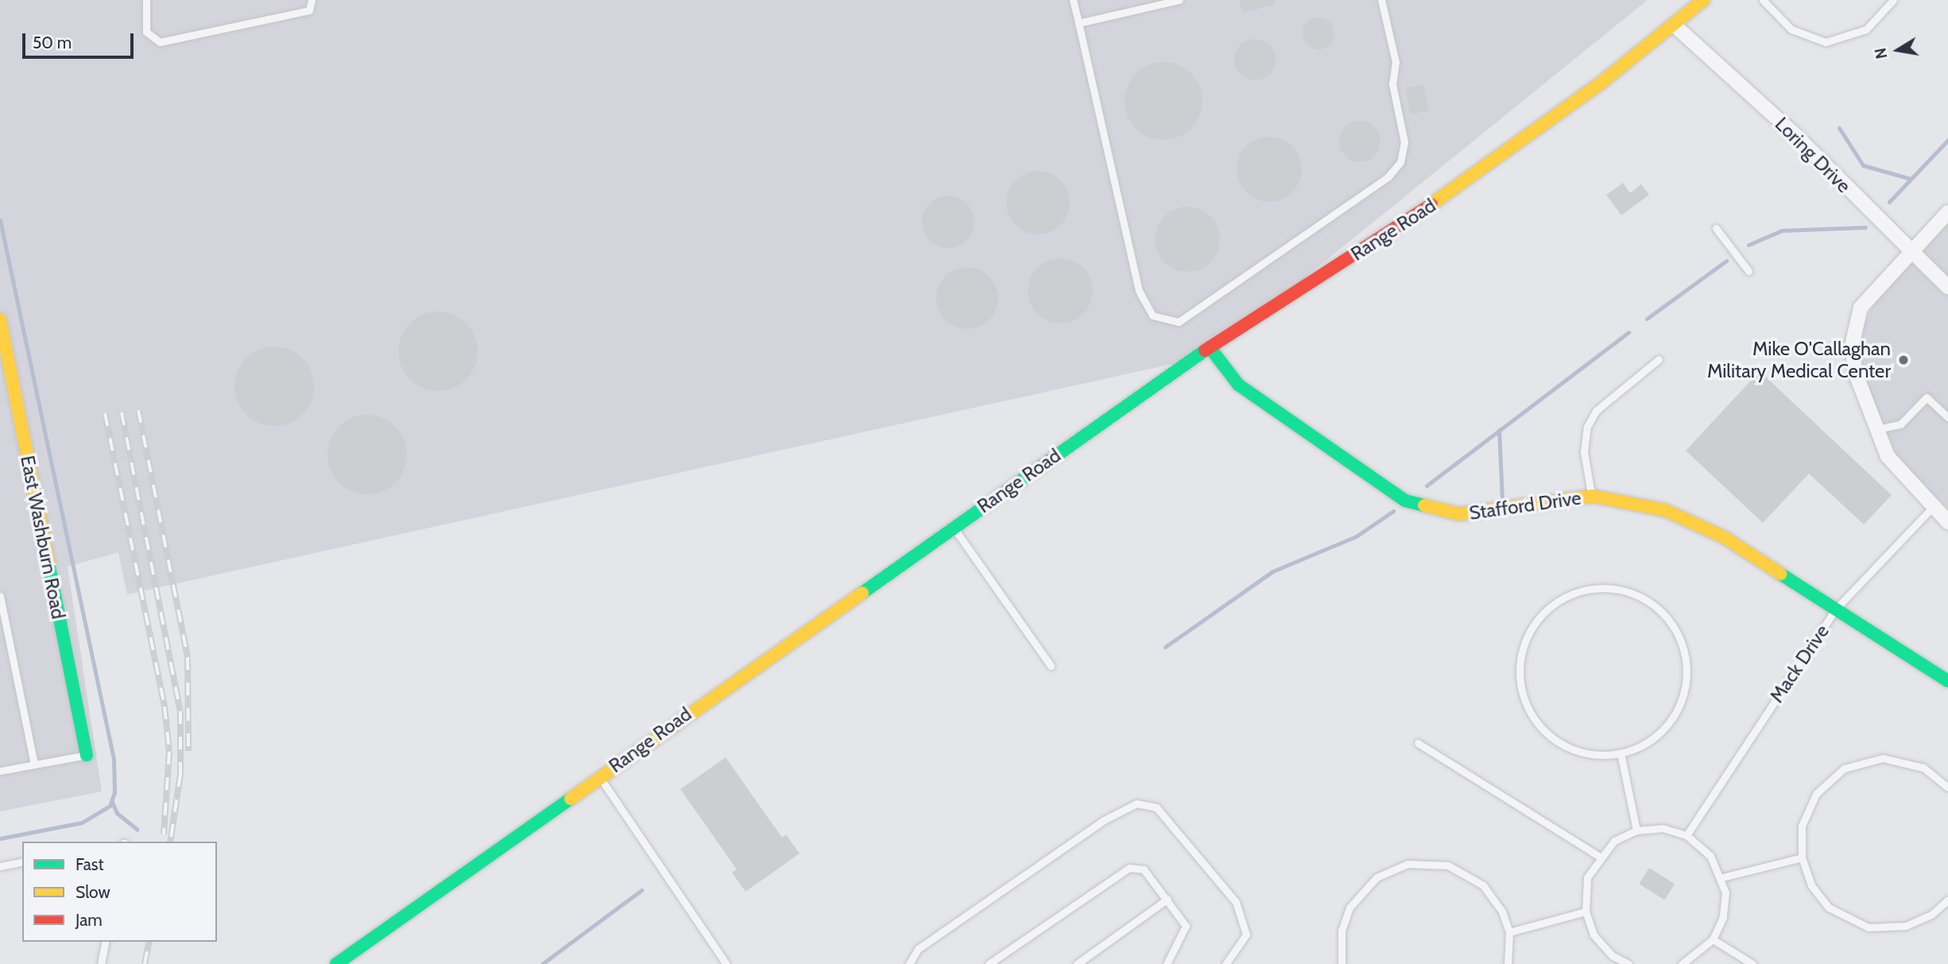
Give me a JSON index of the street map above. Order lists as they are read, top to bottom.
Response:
{
  "streets": {
    "street": [
      "Loring Drive",
      "Range Road",
      "Stafford Drive",
      "East Washburn Road"
    ],
    "lane": ["Mack Drive"]
  },
  "crossings": [
    ["Loring Drive", "Range Road"],
    ["Range Road", "Stafford Drive"],
    ["Stafford Drive", "Mack Drive"]
  ],
  "places": ["Mike O'Callaghan Military Medical Center"],
  "legend": ["Fast", "Slow", "Jam"],
  "scale_bar": "50 m",
  "north": "left"
}
